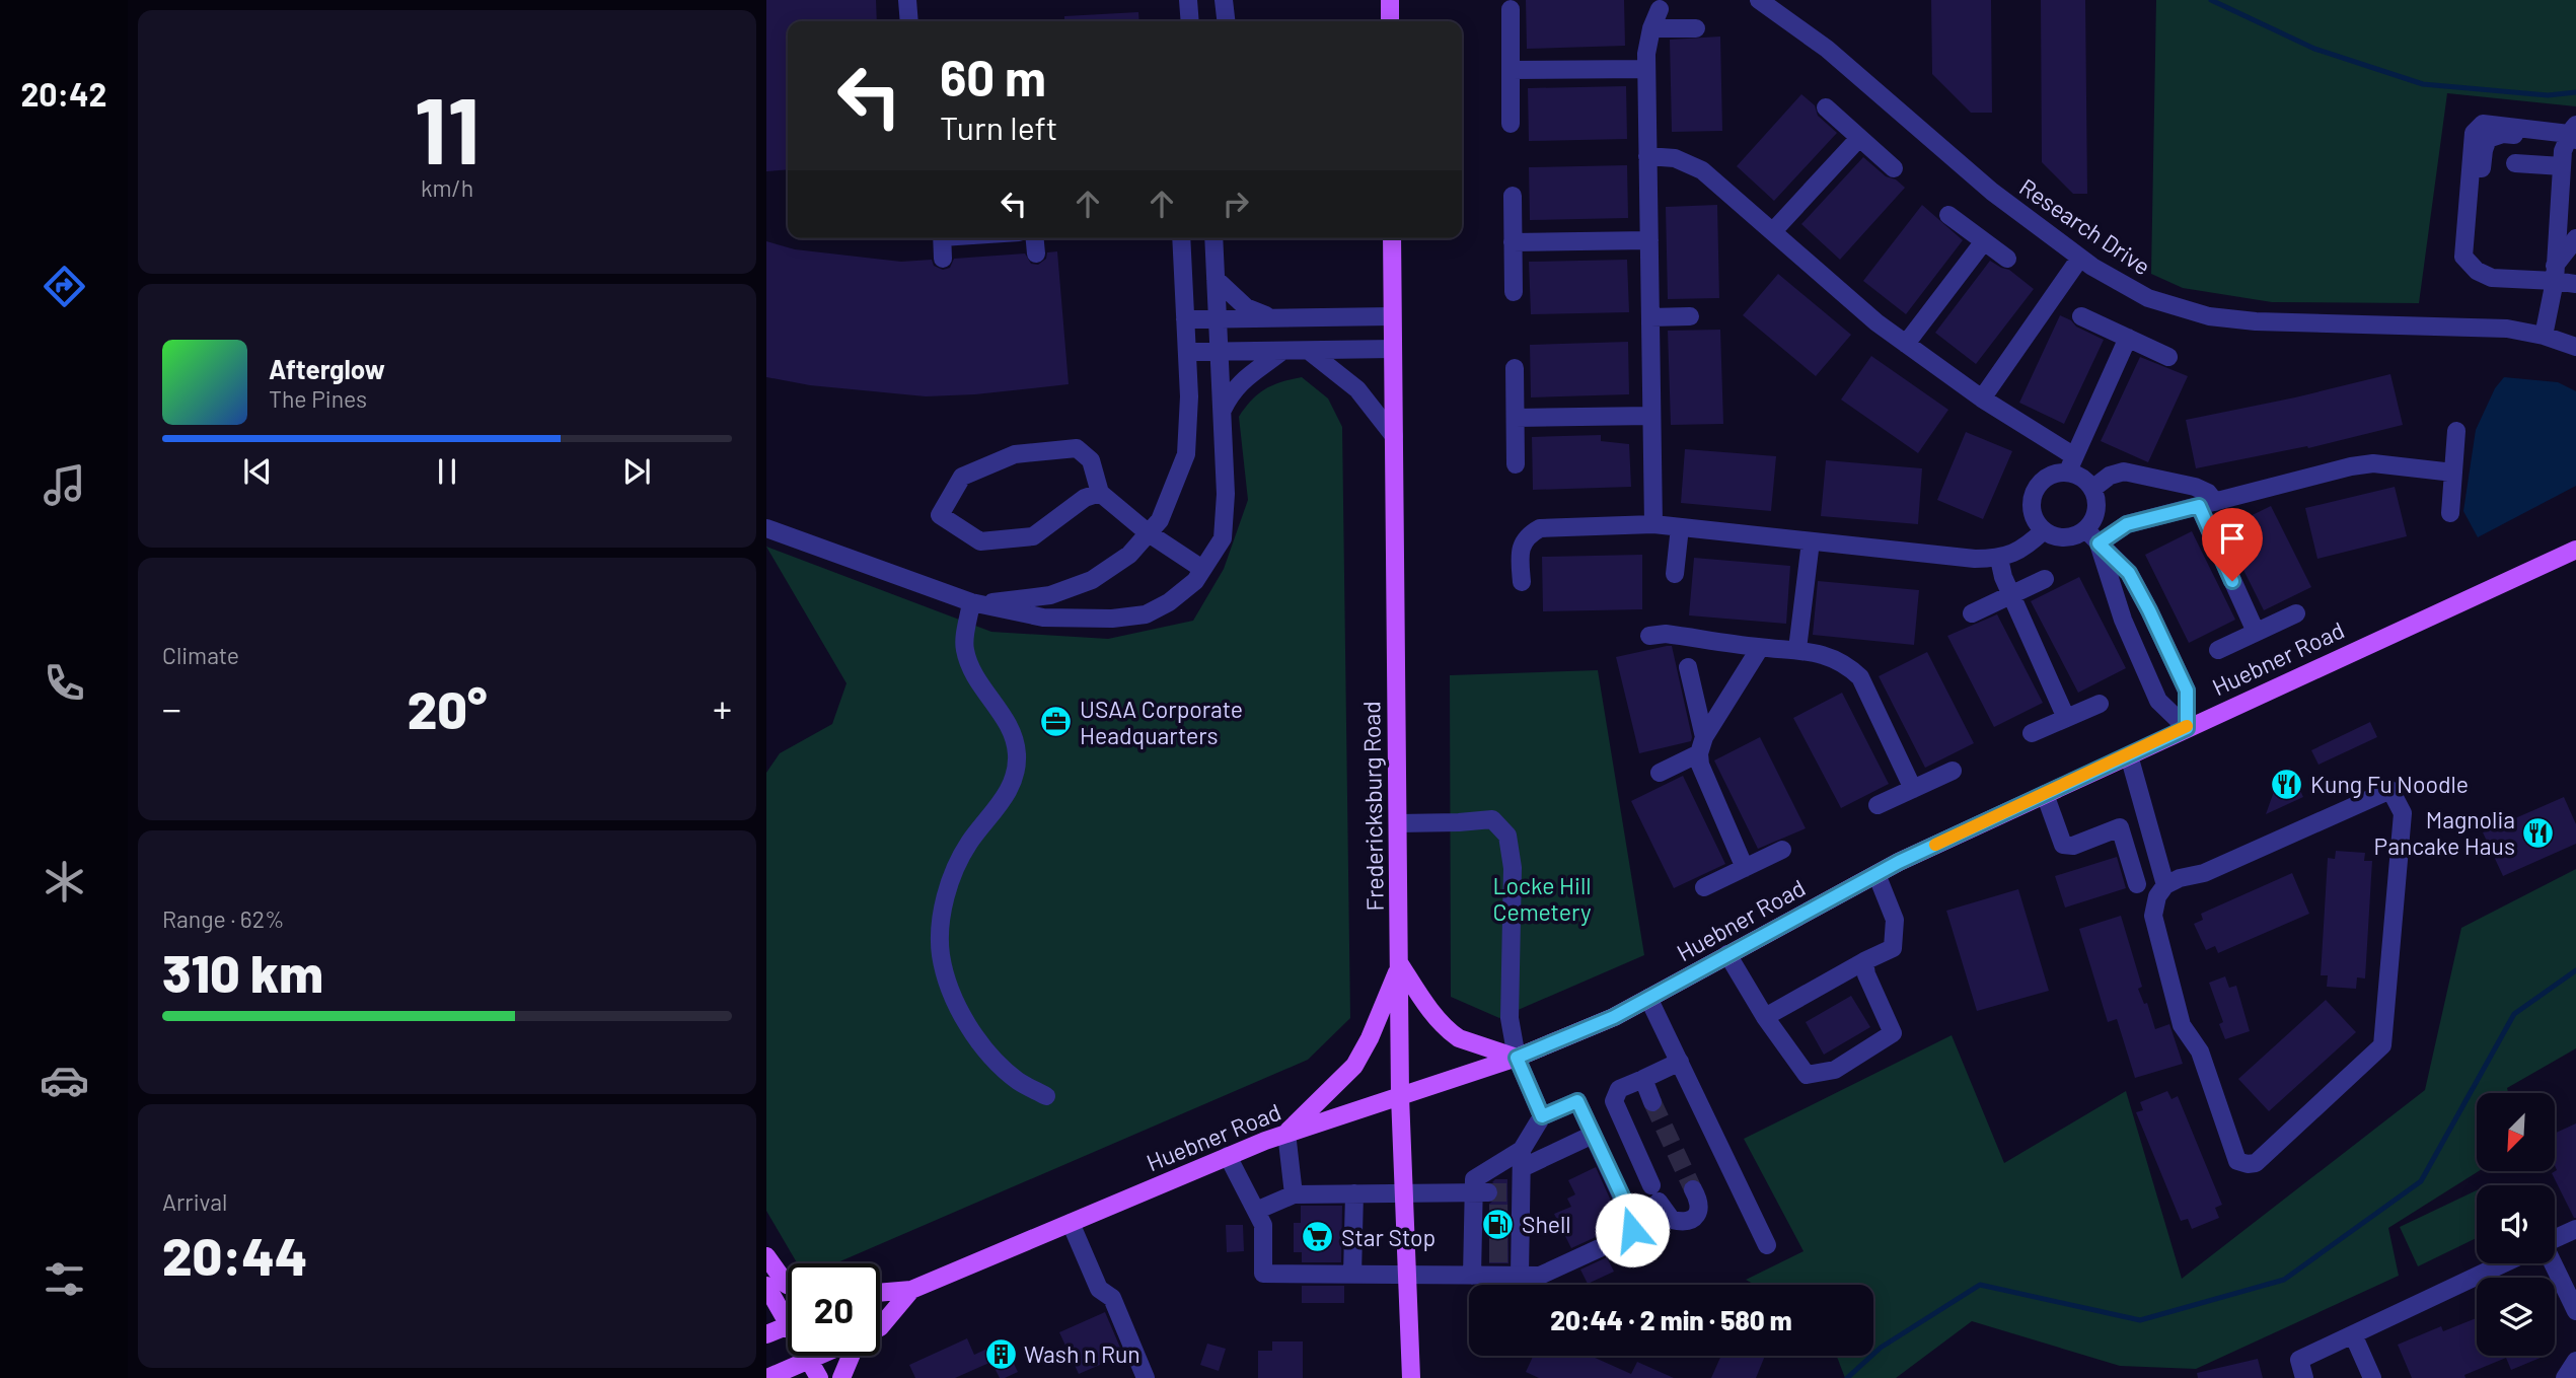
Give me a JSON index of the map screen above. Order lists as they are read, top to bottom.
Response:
{
  "streets": {
    "main road": ["Huebner Road", "Fredericksburg Road"],
    "street": ["Research Drive"]
  },
  "crossings": [
    ["Huebner Road", "Fredericksburg Road"]
  ],
  "parks": ["Locke Hill Cemetery"],
  "places": {
    "office": ["USAA Corporate Headquarters"],
    "restaurant": ["Kung Fu Noodle", "Magnolia Pancake Haus"],
    "fuel station": ["Shell"],
    "supermarket": ["Star Stop"],
    "building": ["Wash n Run"]
  },
  "north": "bottom left",
  "page": {
    "tabs": "20:42",
    "tile": [
      ["11", "km/h"],
      "Climate",
      ["Range · 62%", "310 km"],
      ["Arrival", "20:44"]
    ],
    "turn": ["60 m", "Turn left"],
    "song": ["Afterglow", "The Pines"],
    "heat": ["−", "20°", "+"],
    "limit": "20",
    "trip": "20:44 · 2 min · 580 m"
  }
}
